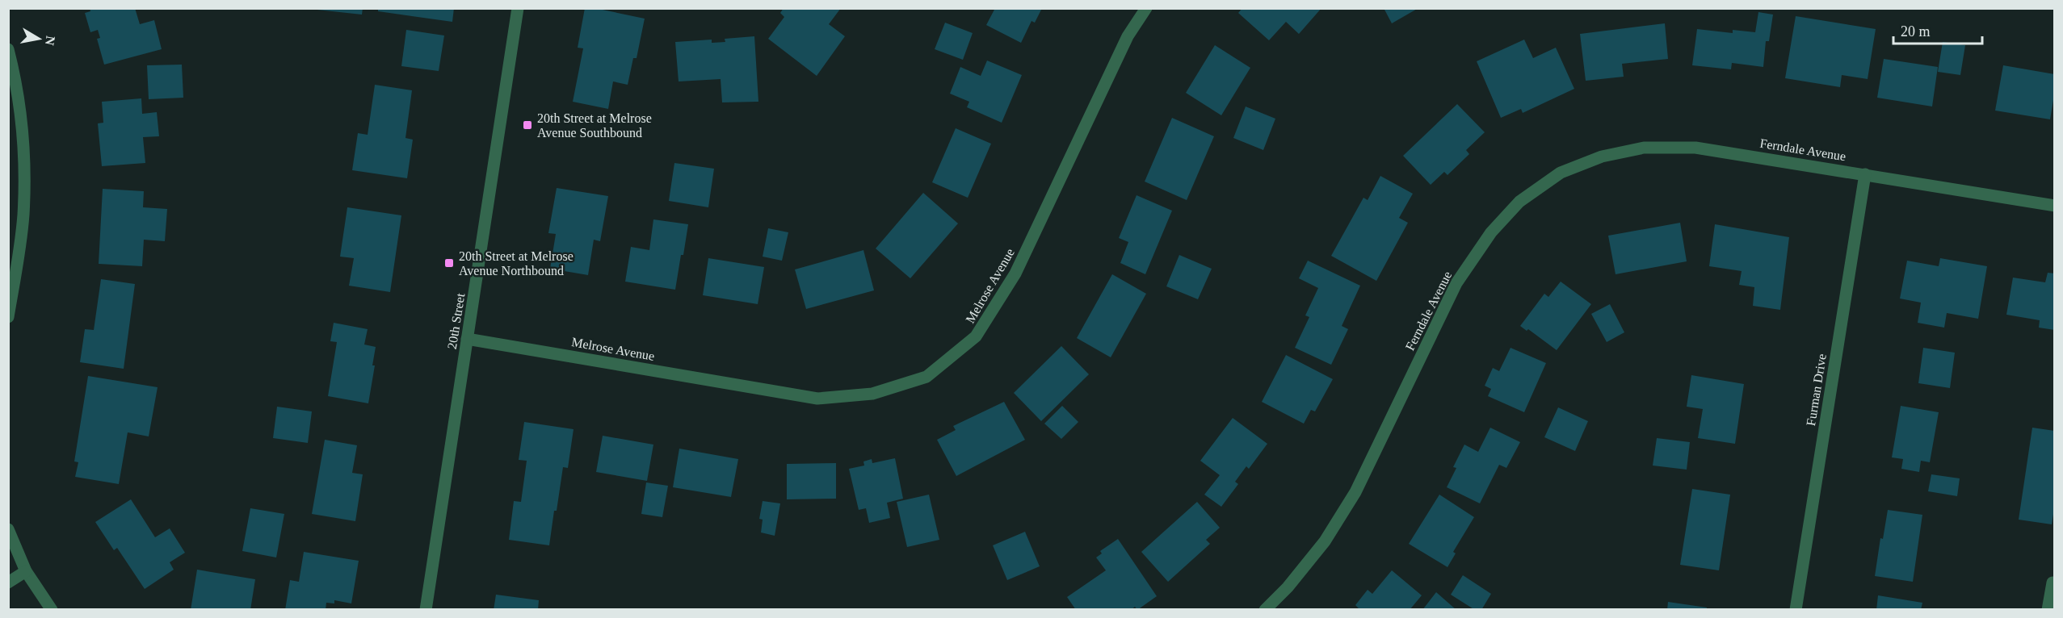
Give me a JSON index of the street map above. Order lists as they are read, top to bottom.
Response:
{
  "streets": {
    "street": [
      "Ferndale Avenue",
      "Melrose Avenue",
      "20th Street",
      "Furman Drive"
    ]
  },
  "crossings": [
    ["Ferndale Avenue", "Furman Drive"],
    ["Melrose Avenue", "20th Street"]
  ],
  "places": {
    "transit": ["20th Street at Melrose Avenue Southbound", "20th Street at Melrose Avenue Northbound"]
  },
  "scale_bar": "20 m",
  "north": "right"
}
